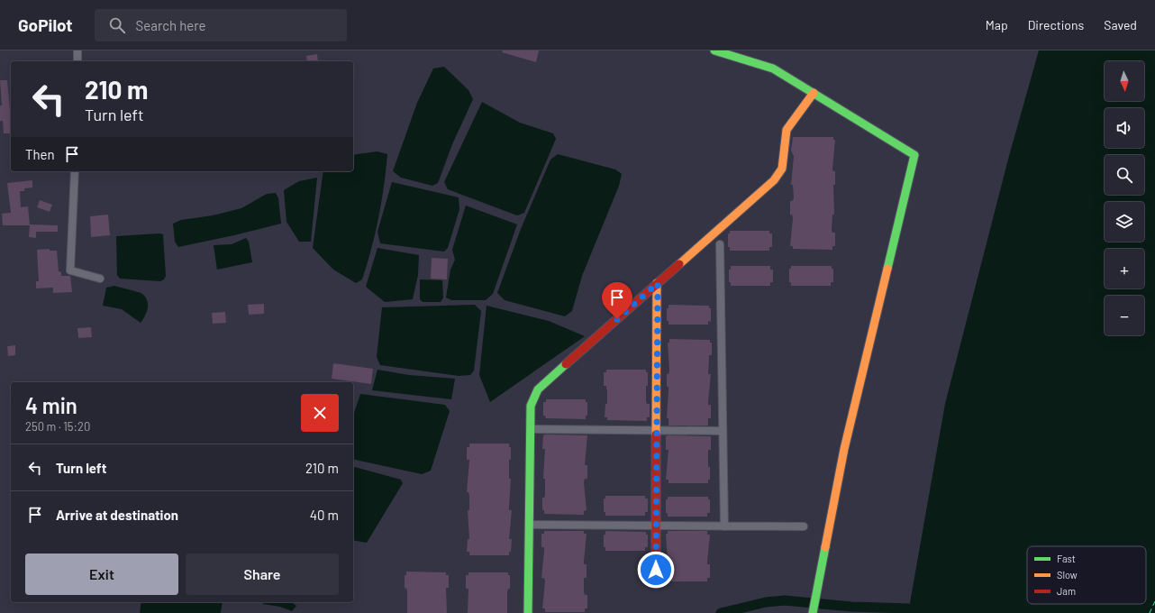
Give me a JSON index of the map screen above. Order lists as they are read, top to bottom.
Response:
{
  "legend": ["Fast", "Slow", "Jam"],
  "north": "bottom",
  "page": {
    "header": "GoPilot",
    "search": "Search here",
    "nav": ["Map", "Directions", "Saved"],
    "map_buttons": ["+", "−"],
    "turn": ["210 m", "Turn left"],
    "then": "Then",
    "heading": ["4 min", "250 m · 15:20"],
    "list": [
      {
        "name": "Turn left",
        "value": "210 m"
      },
      {
        "name": "Arrive at destination",
        "value": "40 m"
      }
    ],
    "buttons": ["Exit", "Share"]
  }
}
